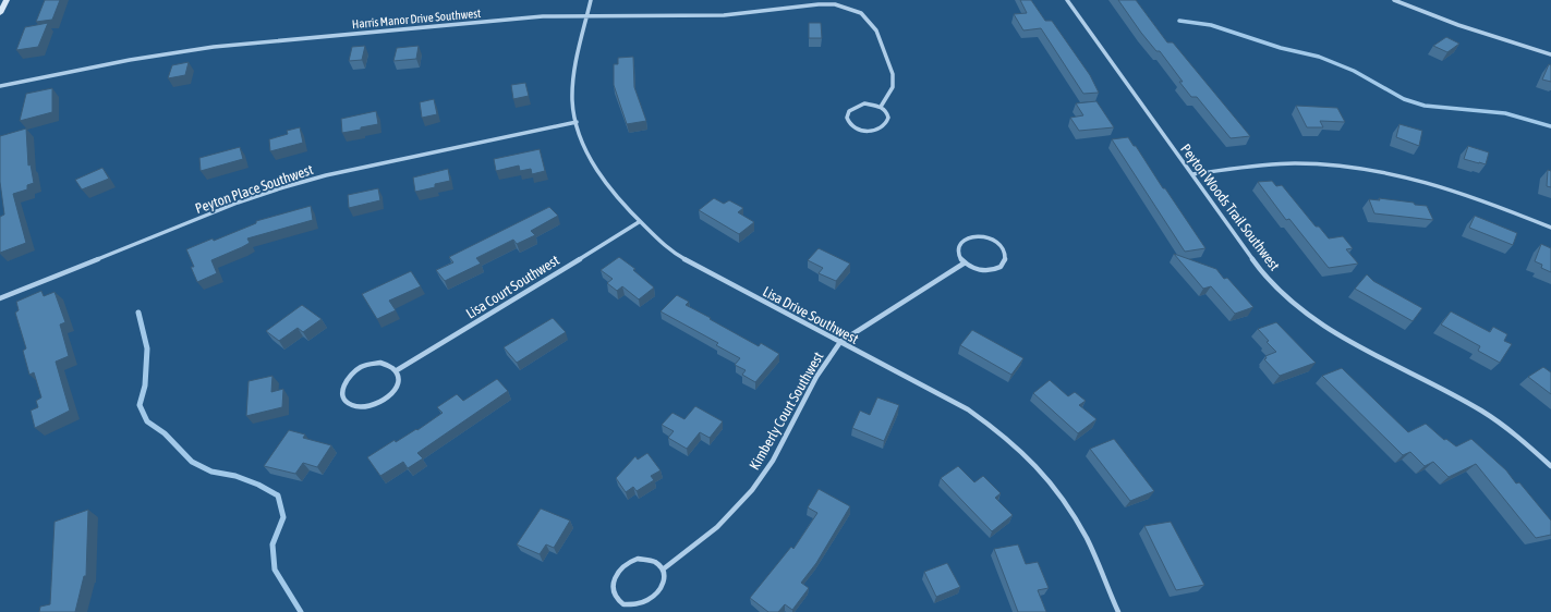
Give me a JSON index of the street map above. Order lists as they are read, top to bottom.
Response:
{
  "streets": {
    "street": [
      "Harris Manor Drive Southwest",
      "Peyton Place Southwest",
      "Peyton Woods Trail Southwest",
      "Lisa Court Southwest",
      "Lisa Drive Southwest",
      "Kimberly Court Southwest"
    ]
  },
  "crossings": [
    ["Harris Manor Drive Southwest", "Lisa Drive Southwest"],
    ["Peyton Place Southwest", "Lisa Drive Southwest"],
    ["Lisa Court Southwest", "Lisa Drive Southwest"],
    ["Lisa Drive Southwest", "Kimberly Court Southwest"]
  ]
}
